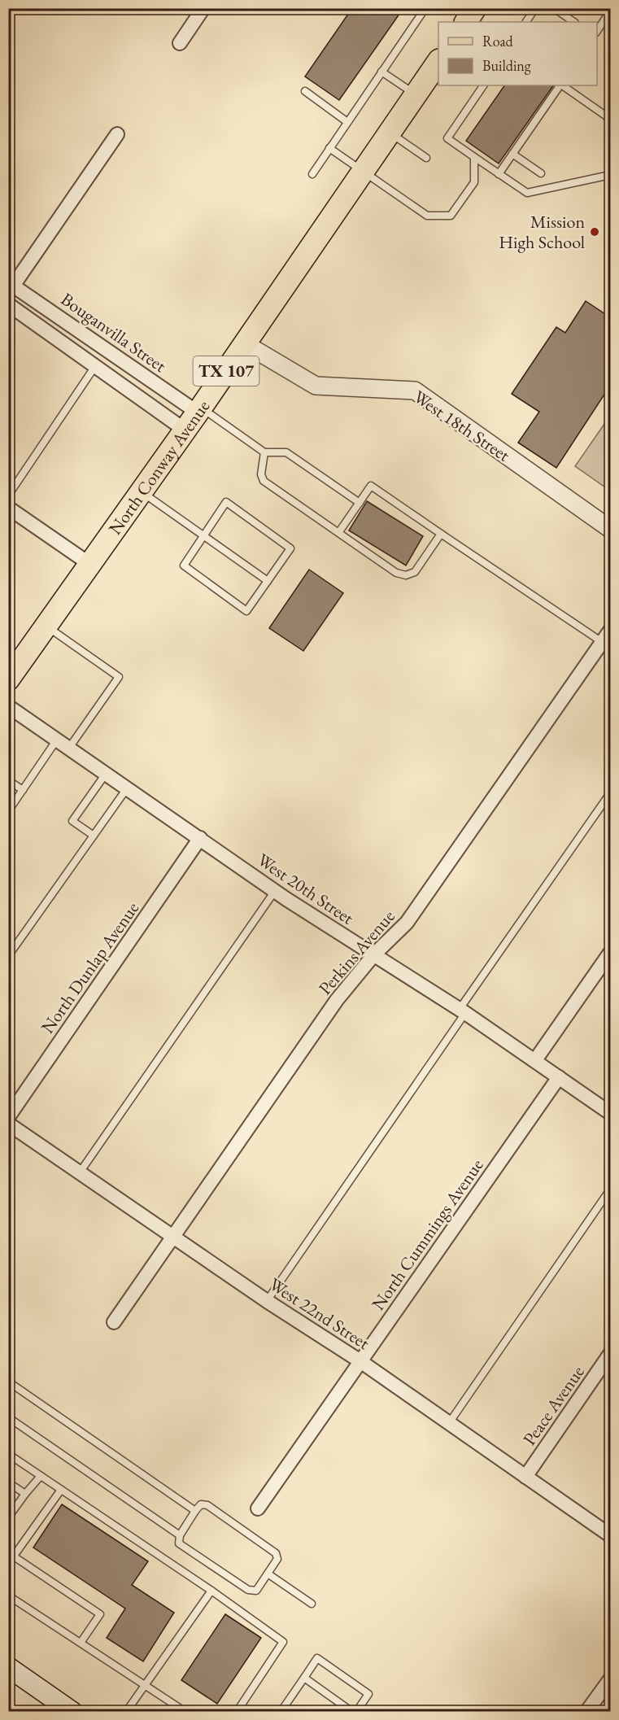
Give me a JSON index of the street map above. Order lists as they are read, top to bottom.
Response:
{
  "streets": {
    "main road": ["TX 107", "North Conway Avenue"],
    "street": [
      "Bouganvilla Street",
      "West 18th Street",
      "West 20th Street",
      "Perkins Avenue",
      "North Dunlap Avenue",
      "North Cummings Avenue",
      "West 22nd Street",
      "Peace Avenue"
    ]
  },
  "crossings": [
    ["Bouganvilla Street", "North Conway Avenue"],
    ["West 18th Street", "North Conway Avenue"],
    ["West 20th Street", "Perkins Avenue"],
    ["West 20th Street", "North Dunlap Avenue"],
    ["West 20th Street", "North Cummings Avenue"],
    ["Perkins Avenue", "West 22nd Street"],
    ["North Cummings Avenue", "West 22nd Street"],
    ["West 22nd Street", "Peace Avenue"]
  ],
  "places": ["Mission High School"],
  "legend": ["Road", "Building"]
}
